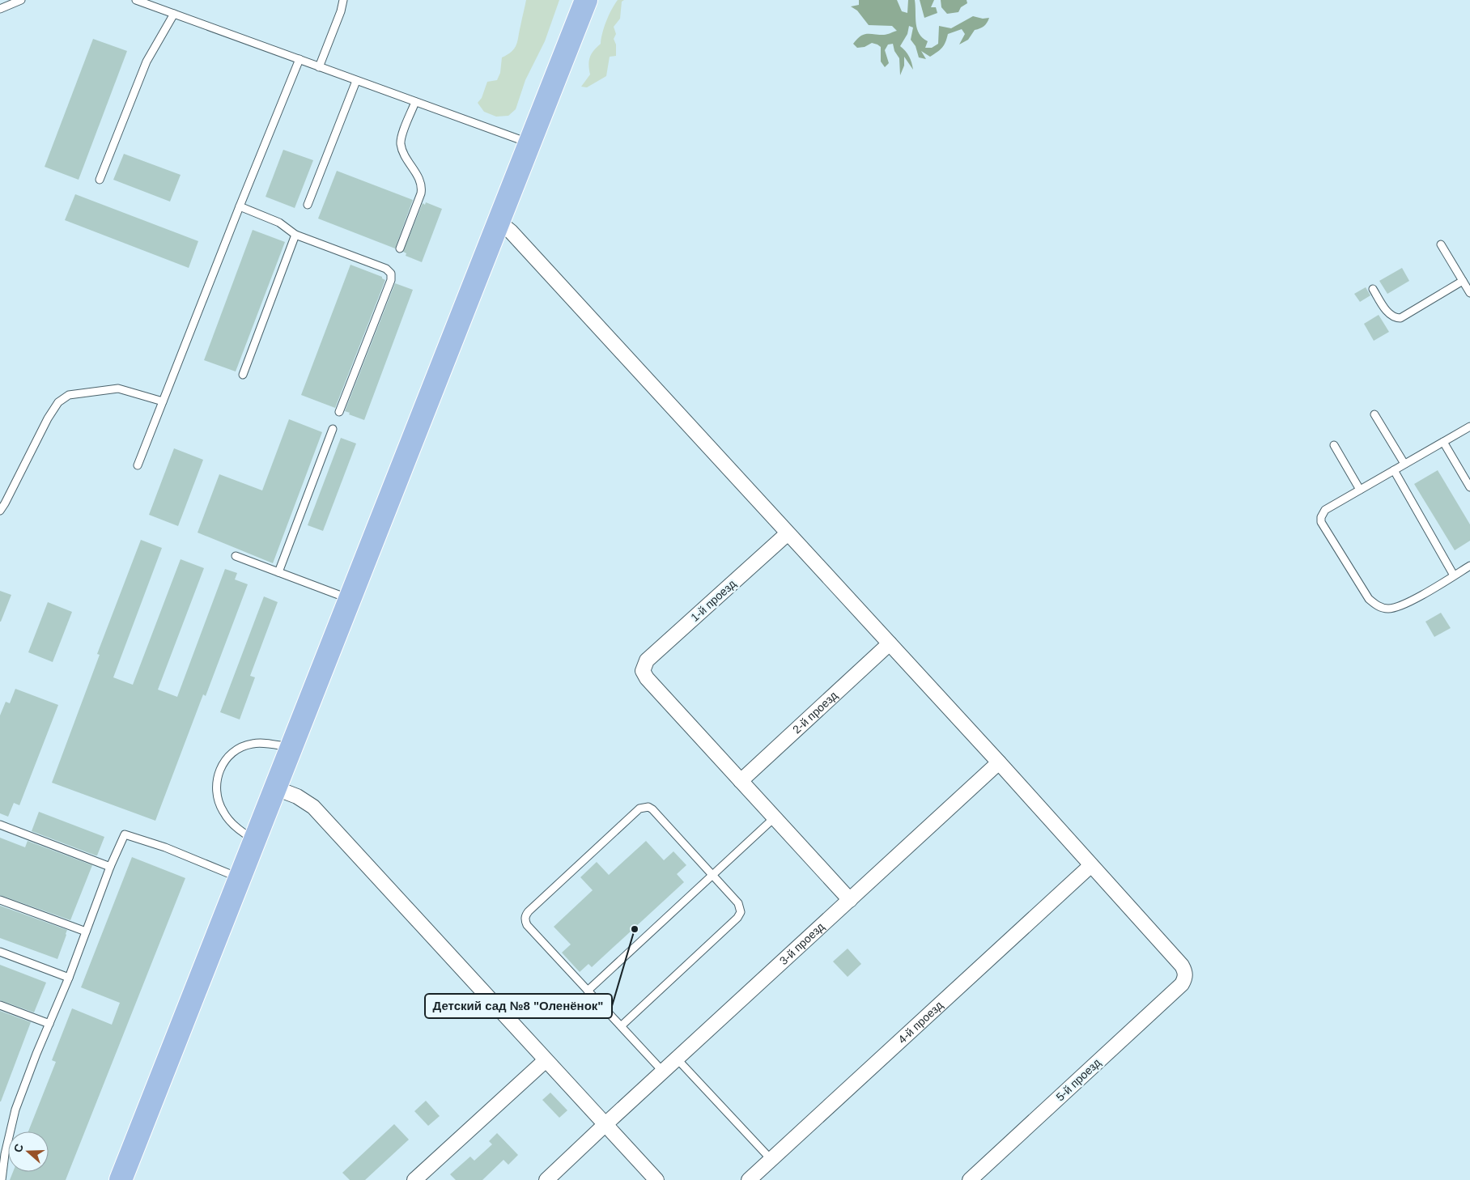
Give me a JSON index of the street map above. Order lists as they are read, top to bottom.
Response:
{
  "streets": {
    "street": [
      "1-й проезд",
      "2-й проезд",
      "3-й проезд",
      "4-й проезд",
      "5-й проезд"
    ]
  },
  "crossings": [
    ["1-й проезд", "2-й проезд"],
    ["4-й проезд", "5-й проезд"]
  ],
  "places": ["Детский сад №8 \"Оленёнок\""],
  "north": "left"
}
